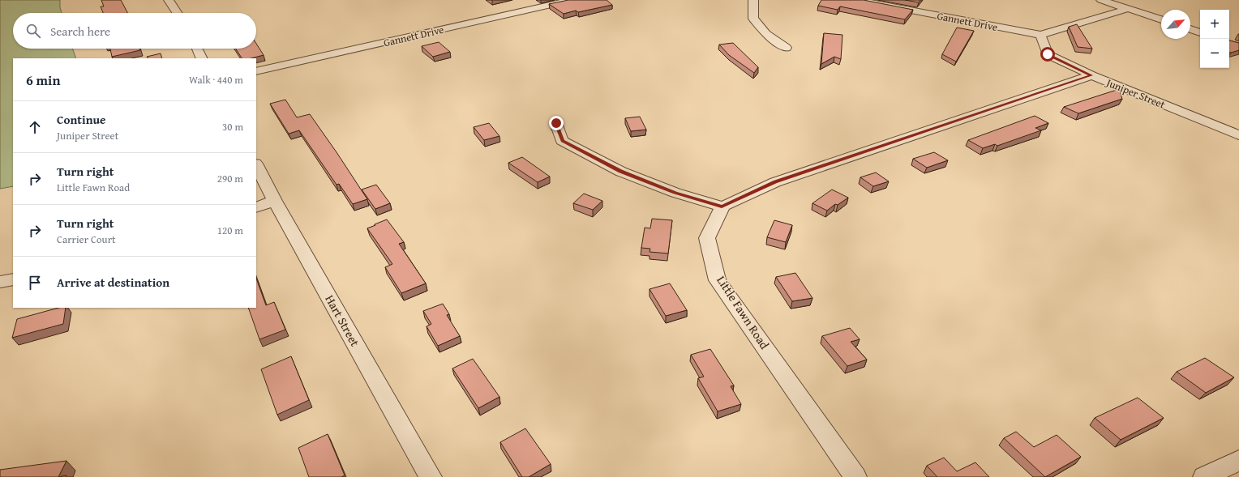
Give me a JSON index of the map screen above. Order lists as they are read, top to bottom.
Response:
{
  "streets": {
    "street": [
      "Gannett Drive",
      "Juniper Street",
      "Little Fawn Road",
      "Hart Street"
    ]
  },
  "crossings": [
    ["Gannett Drive", "Juniper Street"]
  ],
  "north": "top right",
  "page": {
    "map_buttons": ["+", "−"],
    "search": "Search here",
    "heading": ["6 min", "Walk · 440 m"],
    "list": [
      ["Continue", "Juniper Street", "30 m"],
      ["Turn right", "Little Fawn Road", "290 m"],
      ["Turn right", "Carrier Court", "120 m"],
      "Arrive at destination"
    ]
  }
}
